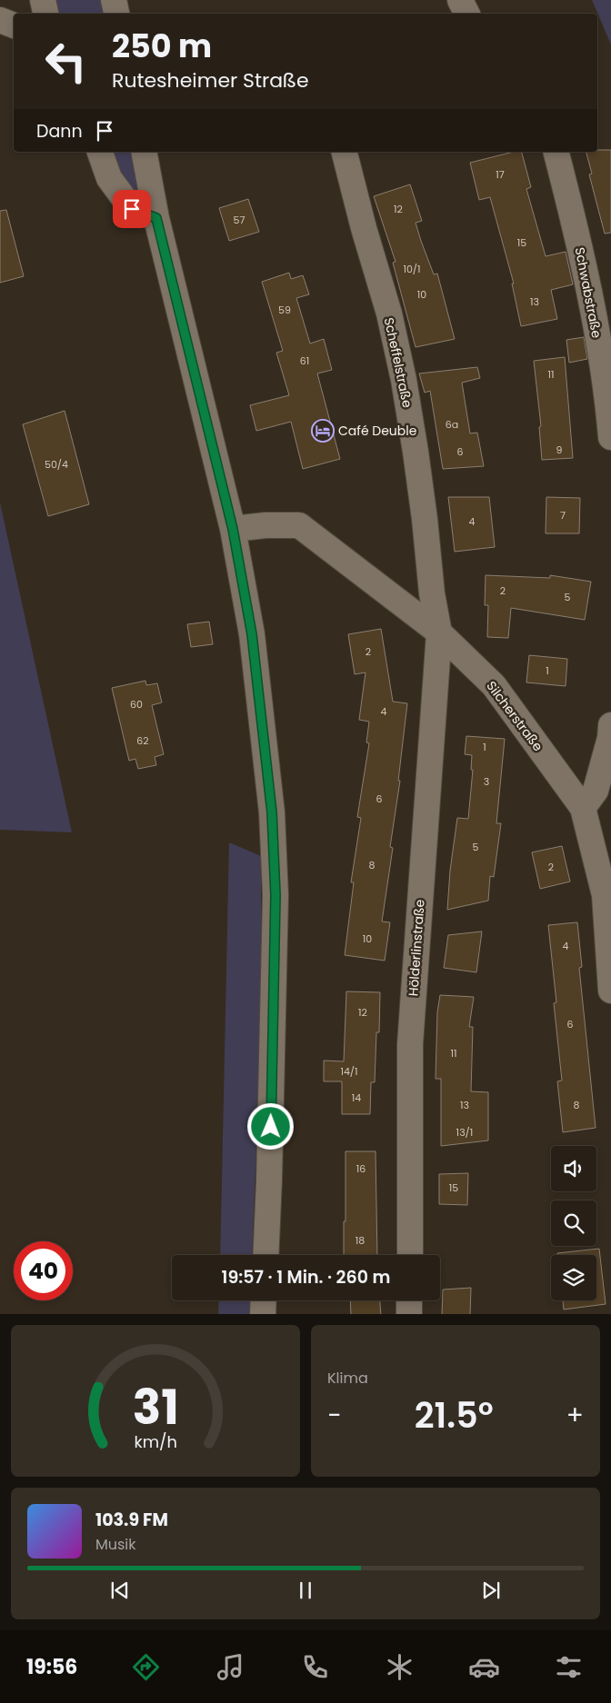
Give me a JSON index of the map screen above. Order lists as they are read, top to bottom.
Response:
{
  "streets": {
    "street": [
      "Schwabstraße",
      "Scheffelstraße",
      "Silcherstraße",
      "Hölderlinstraße"
    ]
  },
  "crossings": [
    ["Scheffelstraße", "Silcherstraße"],
    ["Scheffelstraße", "Hölderlinstraße"],
    ["Silcherstraße", "Hölderlinstraße"]
  ],
  "places": {
    "hotel": ["Café Deuble"]
  },
  "house_numbers": [
    "17",
    "12",
    "57",
    "15",
    "10/1",
    "10",
    "13",
    "59",
    "61",
    "11",
    "6a",
    "9",
    "6",
    "50/4",
    "7",
    "4",
    "2",
    "5",
    "2",
    "1",
    "60",
    "4",
    "62",
    "1",
    "3",
    "6",
    "5",
    "8",
    "2",
    "10",
    "4",
    "12",
    "6",
    "11",
    "14/1",
    "14",
    "13",
    "8",
    "13/1",
    "16",
    "15",
    "18"
  ],
  "page": {
    "turn": ["250 m", "Rutesheimer Straße"],
    "then": "Dann",
    "limit": "40",
    "trip": "19:57 · 1 Min. · 260 m",
    "tile": "Klima",
    "heat": ["−", "21.5°", "+"],
    "song": ["103.9 FM", "Musik"],
    "tabs": "19:56",
    "gauge": ["31", "km/h"]
  }
}
